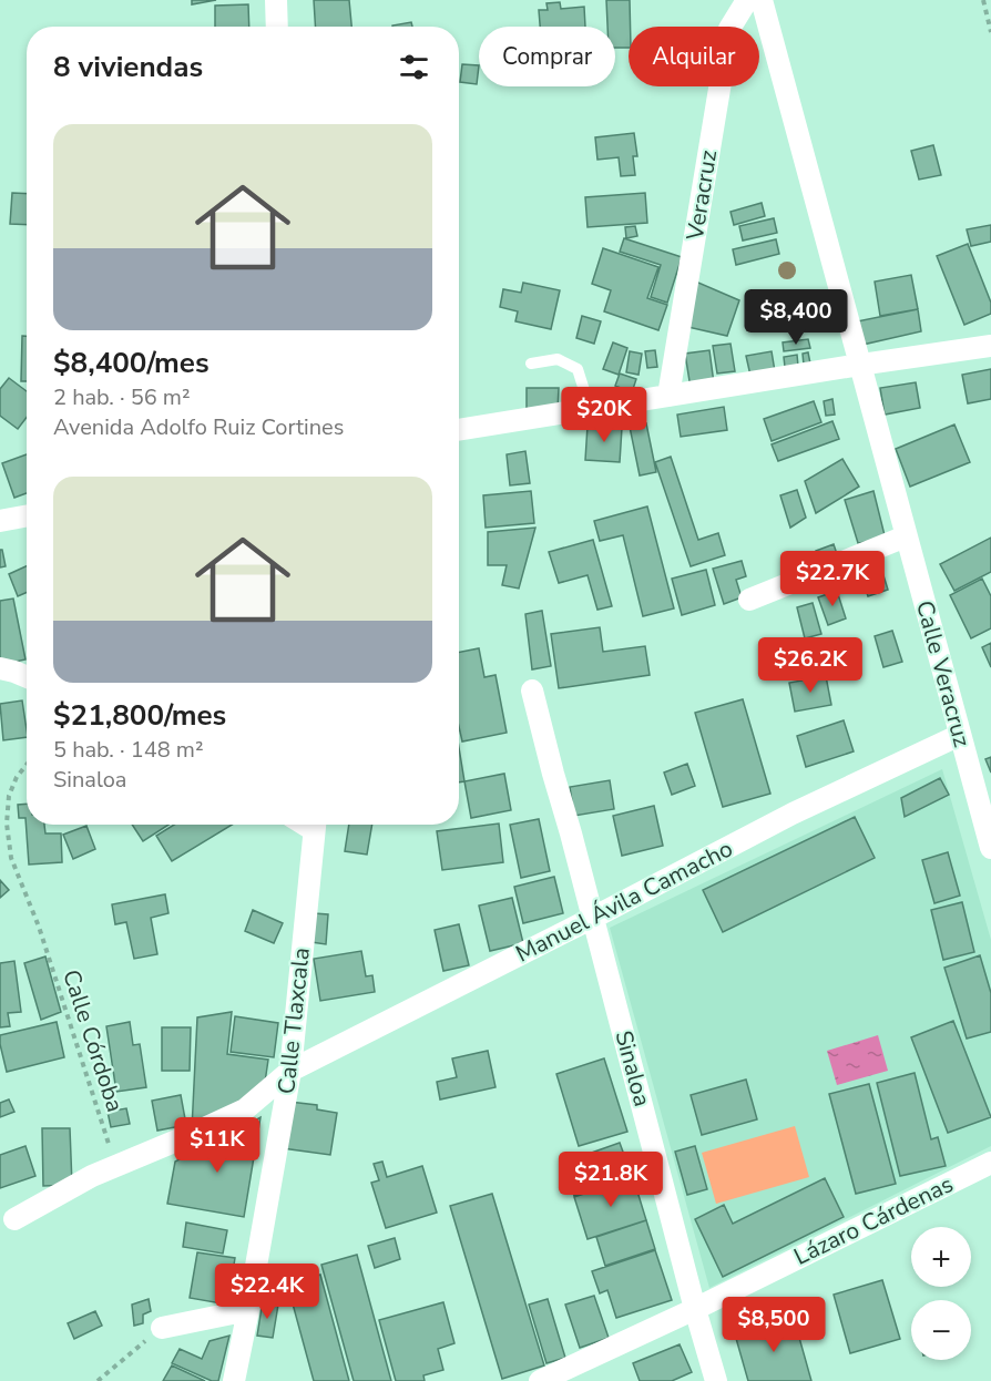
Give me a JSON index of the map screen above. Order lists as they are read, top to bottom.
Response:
{
  "streets": {
    "street": [
      "Veracruz",
      "Calle Veracruz",
      "Manuel Ávila Camacho",
      "Calle Tlaxcala",
      "Sinaloa",
      "Lázaro Cárdenas"
    ],
    "path": ["Calle Córdoba"]
  },
  "crossings": [
    ["Calle Veracruz", "Manuel Ávila Camacho"],
    ["Manuel Ávila Camacho", "Calle Tlaxcala"],
    ["Manuel Ávila Camacho", "Calle Córdoba"],
    ["Manuel Ávila Camacho", "Sinaloa"],
    ["Sinaloa", "Lázaro Cárdenas"]
  ],
  "page": {
    "chip": ["Comprar", "Alquilar"],
    "heading": "8 viviendas",
    "list": [
      {
        "name": "$8,400/mes",
        "note": "2 hab. · 56 m² · Avenida Adolfo Ruiz Cortines"
      },
      {
        "name": "$21,800/mes",
        "note": "5 hab. · 148 m² · Sinaloa"
      }
    ],
    "price": [
      "$8,400",
      "$20K",
      "$22.7K",
      "$26.2K",
      "$11K",
      "$21.8K",
      "$22.4K",
      "$8,500"
    ],
    "map_buttons": ["+", "−"]
  }
}
